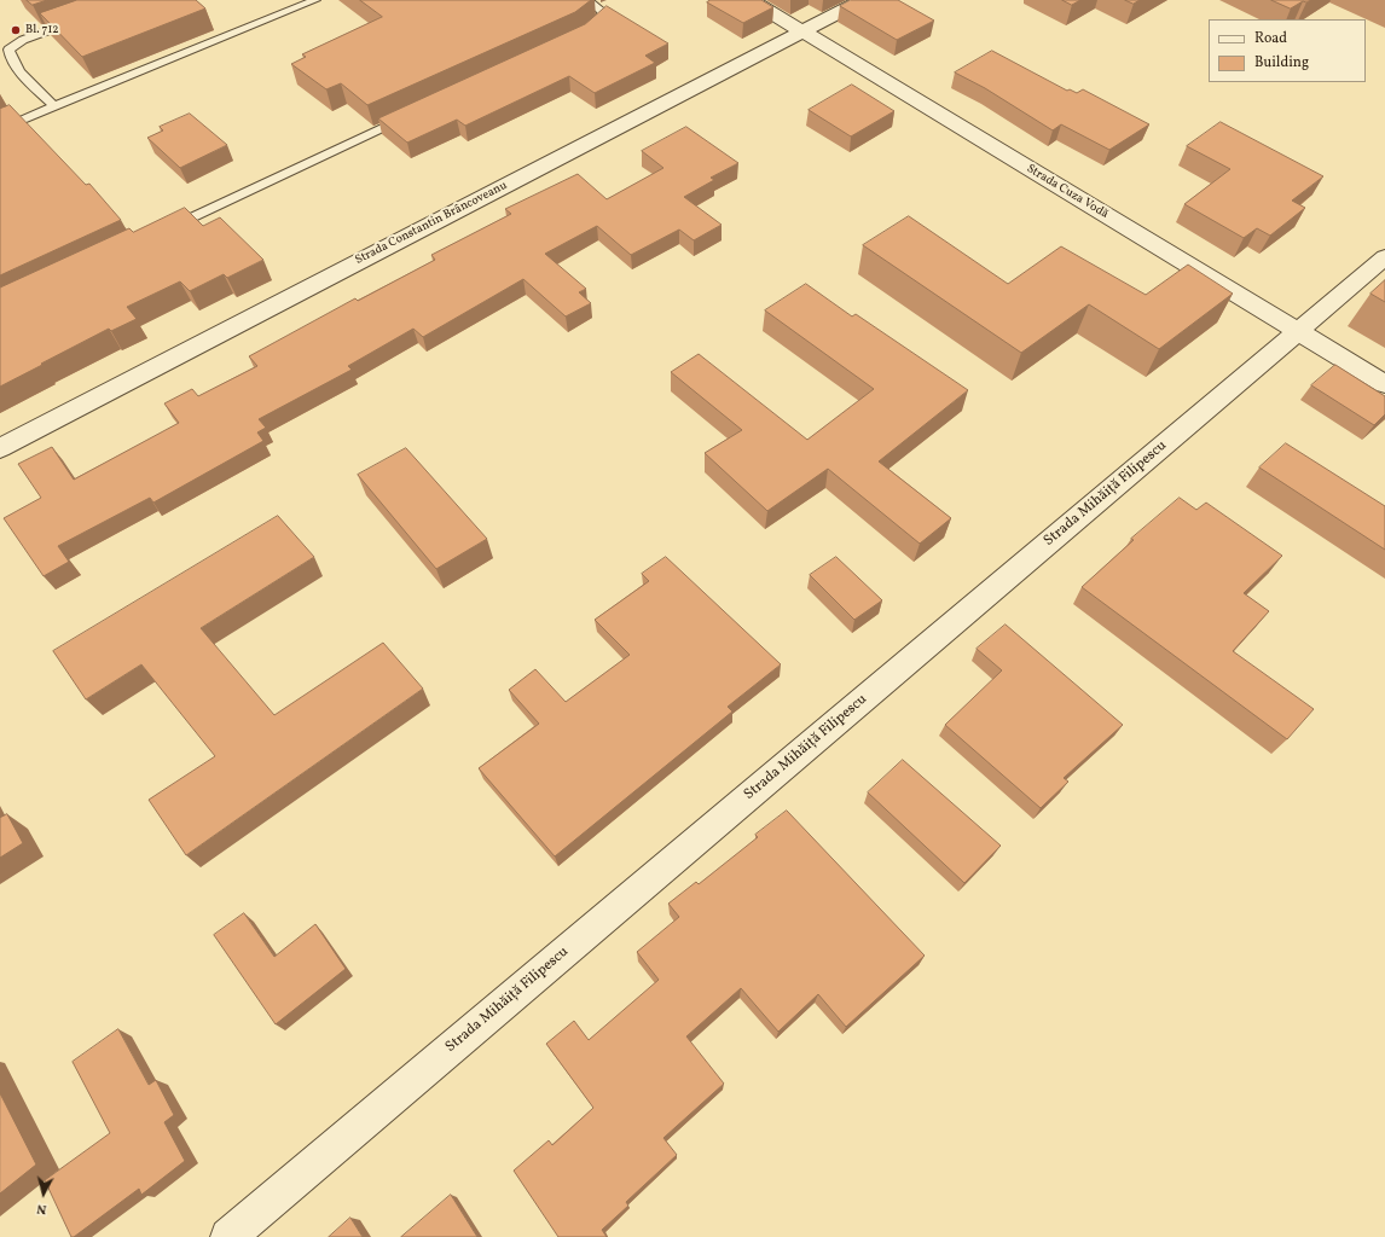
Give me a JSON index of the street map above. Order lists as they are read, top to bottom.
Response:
{
  "streets": {
    "street": ["Strada Cuza Vodă", "Strada Constantin Brâncoveanu", "Strada Mihăiță Filipescu"]
  },
  "crossings": [
    ["Strada Cuza Vodă", "Strada Constantin Brâncoveanu"],
    ["Strada Cuza Vodă", "Strada Mihăiță Filipescu"]
  ],
  "places": ["Bl. 712"],
  "legend": ["Road", "Building"],
  "north": "bottom"
}
